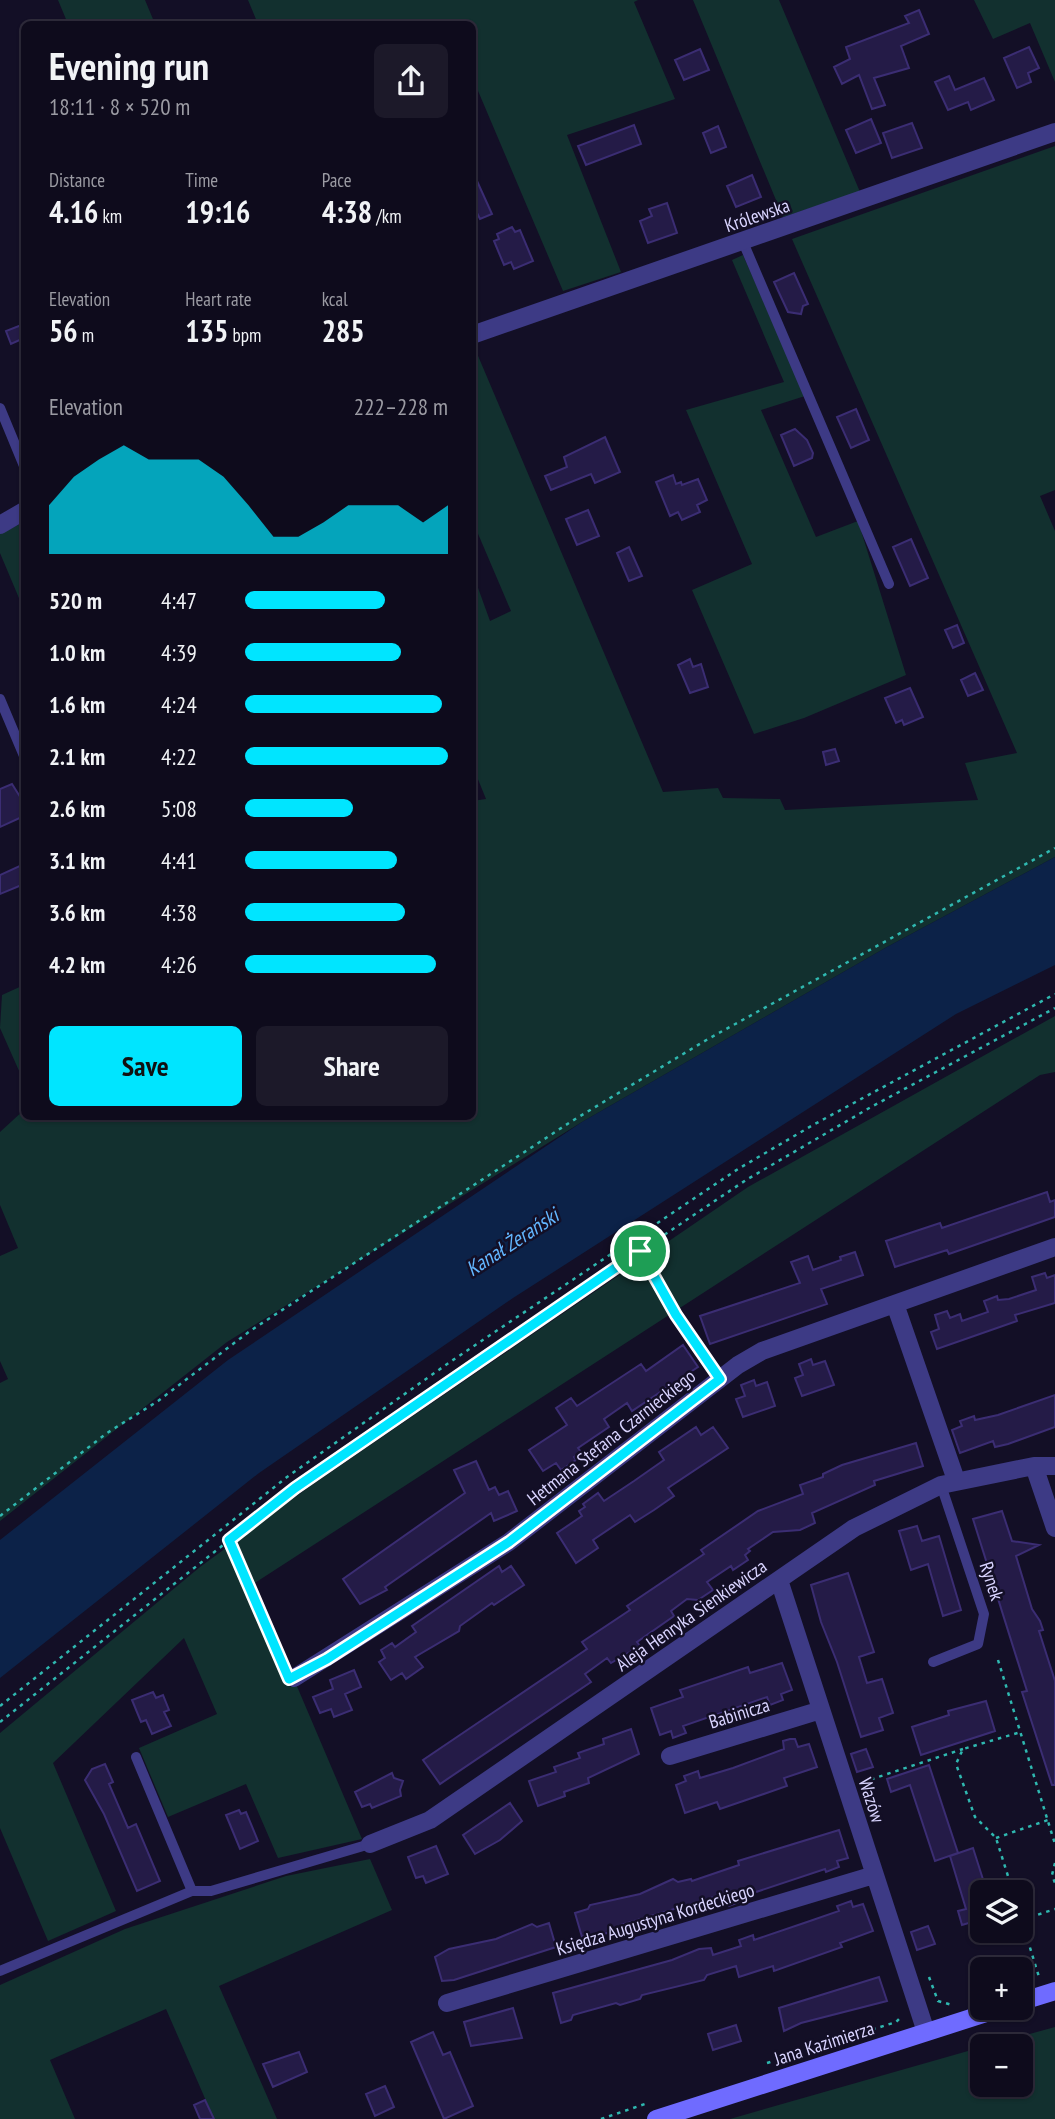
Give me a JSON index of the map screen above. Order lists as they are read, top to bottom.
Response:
{
  "streets": {
    "main road": ["Jana Kazimierza"],
    "street": [
      "Królewska",
      "Hetmana Stefana Czarnieckiego",
      "Aleja Henryka Sienkiewicza",
      "Babinicza",
      "Wazów",
      "Księdza Augustyna Kordeckiego"
    ],
    "lane": ["Rynek"]
  },
  "crossings": [
    ["Rynek", "Aleja Henryka Sienkiewicza"],
    ["Aleja Henryka Sienkiewicza", "Wazów"],
    ["Babinicza", "Wazów"],
    ["Wazów", "Księdza Augustyna Kordeckiego"],
    ["Wazów", "Jana Kazimierza"]
  ],
  "water": ["Kanał Żerański"],
  "page": {
    "heading": ["Evening run", "18:11 · 8 × 520 m"],
    "stats": [
      ["Distance", "4.16 km"],
      ["Time", "19:16"],
      ["Pace", "4:38 /km"],
      ["Elevation", "56 m"],
      ["Heart rate", "135 bpm"],
      ["kcal", "285"]
    ],
    "chart": ["Elevation", "222–228 m"],
    "list": [
      {
        "name": "520 m",
        "note": "4:47"
      },
      {
        "name": "1.0 km",
        "note": "4:39"
      },
      {
        "name": "1.6 km",
        "note": "4:24"
      },
      {
        "name": "2.1 km",
        "note": "4:22"
      },
      {
        "name": "2.6 km",
        "note": "5:08"
      },
      {
        "name": "3.1 km",
        "note": "4:41"
      },
      {
        "name": "3.6 km",
        "note": "4:38"
      },
      {
        "name": "4.2 km",
        "note": "4:26"
      }
    ],
    "buttons": ["Save", "Share"],
    "map_buttons": ["+", "−"]
  }
}
